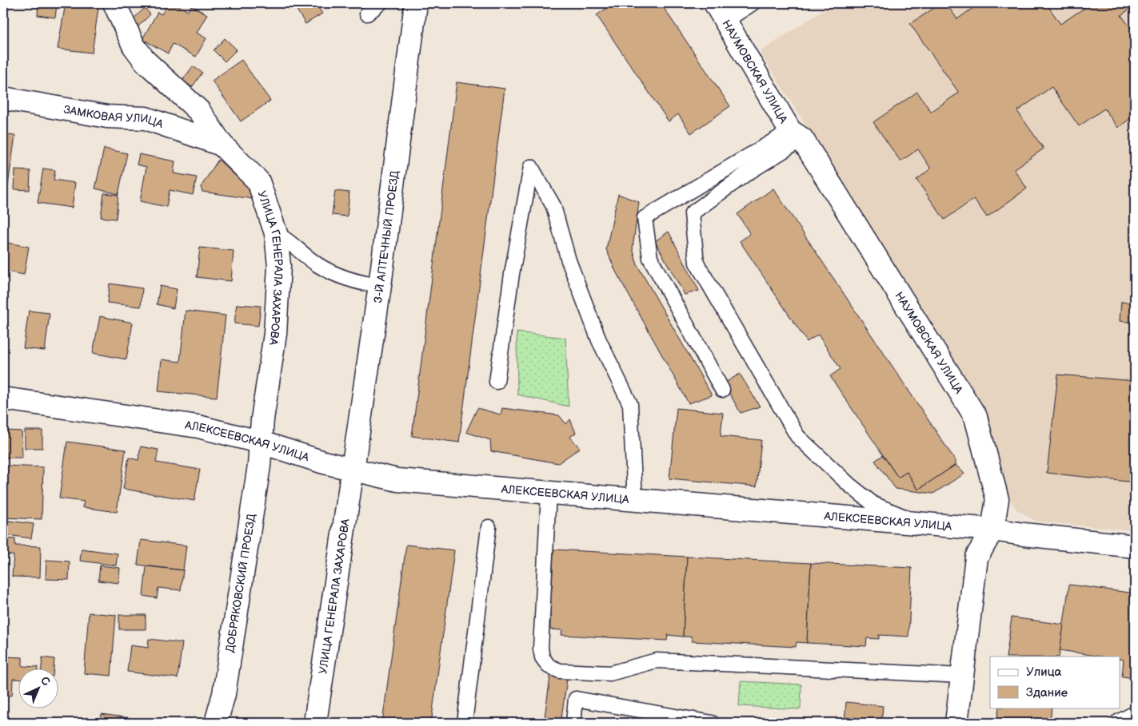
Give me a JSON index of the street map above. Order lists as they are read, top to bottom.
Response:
{
  "streets": {
    "street": [
      "НАУМОВСКАЯ УЛИЦА",
      "ЗАМКОВАЯ УЛИЦА",
      "3-Й АПТЕЧНЫЙ ПРОЕЗД",
      "УЛИЦА ГЕНЕРАЛА ЗАХАРОВА",
      "АЛЕКСЕЕВСКАЯ УЛИЦА",
      "ДОБРЯКОВСКИЙ ПРОЕЗД"
    ]
  },
  "crossings": [
    ["НАУМОВСКАЯ УЛИЦА", "АЛЕКСЕЕВСКАЯ УЛИЦА"],
    ["ЗАМКОВАЯ УЛИЦА", "УЛИЦА ГЕНЕРАЛА ЗАХАРОВА"],
    ["3-Й АПТЕЧНЫЙ ПРОЕЗД", "УЛИЦА ГЕНЕРАЛА ЗАХАРОВА"],
    ["3-Й АПТЕЧНЫЙ ПРОЕЗД", "АЛЕКСЕЕВСКАЯ УЛИЦА"],
    ["УЛИЦА ГЕНЕРАЛА ЗАХАРОВА", "АЛЕКСЕЕВСКАЯ УЛИЦА"],
    ["УЛИЦА ГЕНЕРАЛА ЗАХАРОВА", "ДОБРЯКОВСКИЙ ПРОЕЗД"],
    ["АЛЕКСЕЕВСКАЯ УЛИЦА", "ДОБРЯКОВСКИЙ ПРОЕЗД"]
  ],
  "legend": ["Улица", "Здание"],
  "north": "top right"
}
